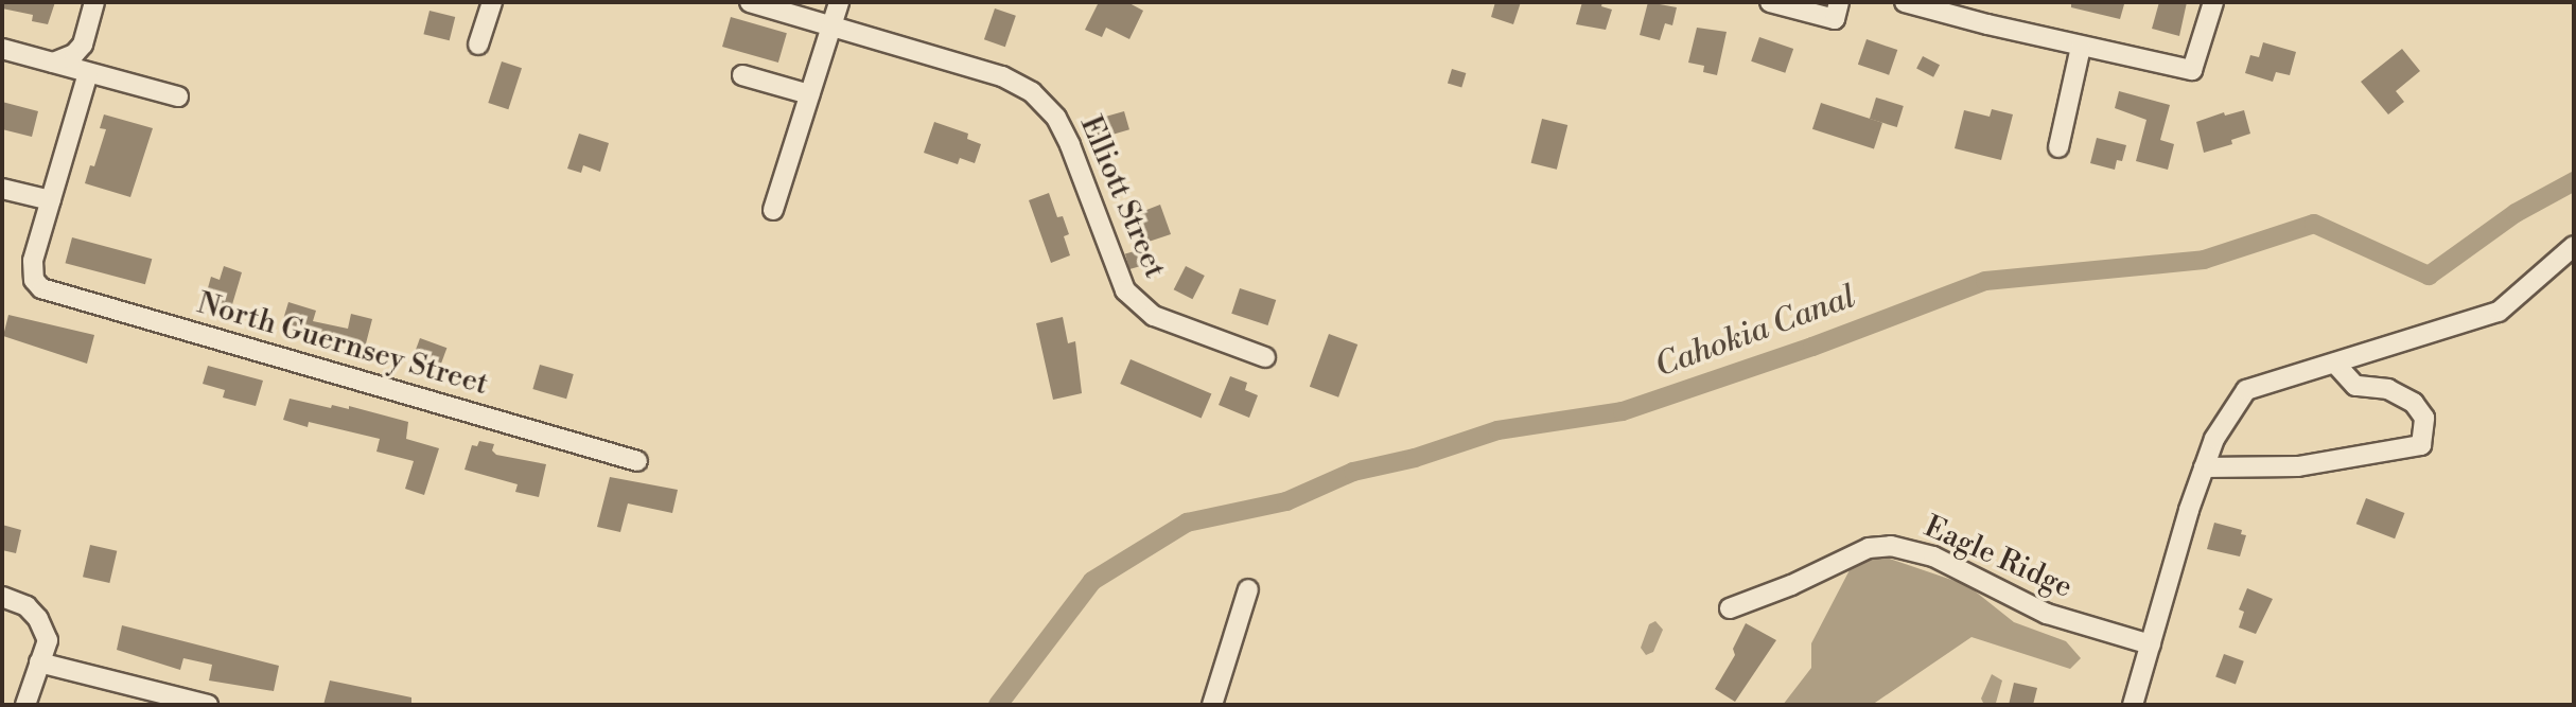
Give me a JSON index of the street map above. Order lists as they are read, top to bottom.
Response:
{
  "streets": {
    "street": ["Elliott Street", "North Guernsey Street", "Eagle Ridge"]
  },
  "water": ["Cahokia Canal"]
}
